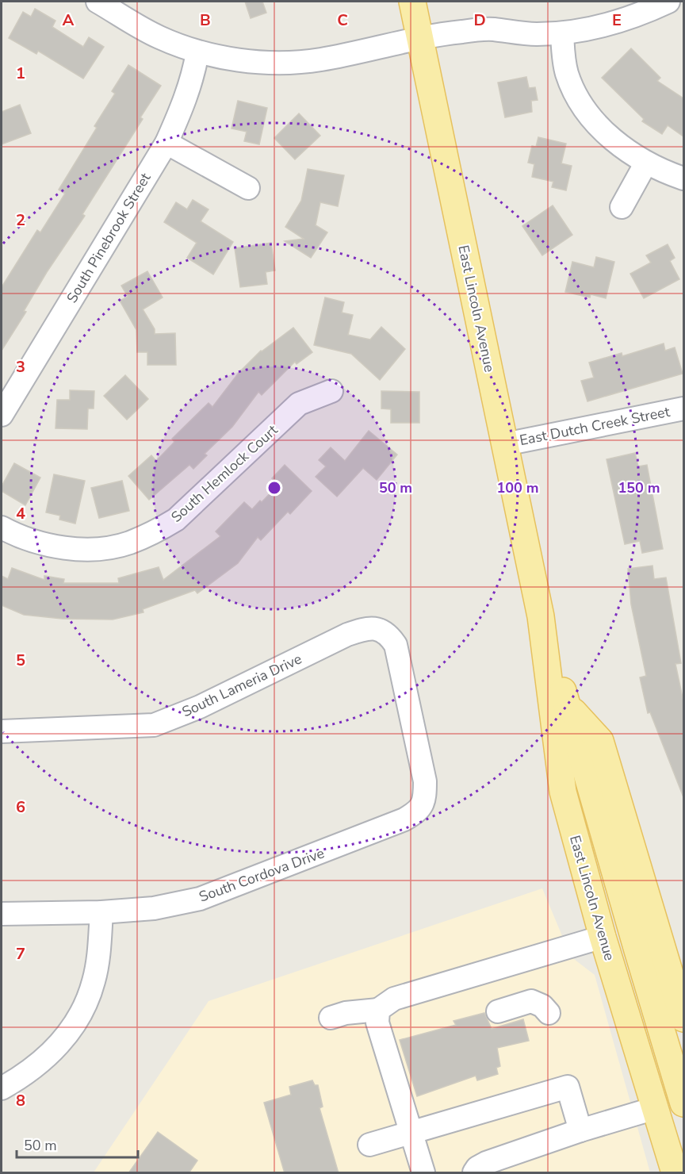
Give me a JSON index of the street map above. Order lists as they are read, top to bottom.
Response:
{
  "streets": {
    "main road": ["East Lincoln Avenue"],
    "street": [
      "South Pinebrook Street",
      "East Dutch Creek Street",
      "South Hemlock Court",
      "South Lameria Drive",
      "South Cordova Drive"
    ]
  },
  "crossings": [
    ["East Lincoln Avenue", "East Dutch Creek Street"],
    ["South Lameria Drive", "South Cordova Drive"]
  ],
  "scale_bar": "50 m",
  "grid": {
    "columns": [
      "A",
      "B",
      "C",
      "D",
      "E"
    ],
    "rows": [
      "1",
      "2",
      "3",
      "4",
      "5",
      "6",
      "7",
      "8"
    ]
  },
  "rings": ["50 m", "100 m", "150 m"]
}
